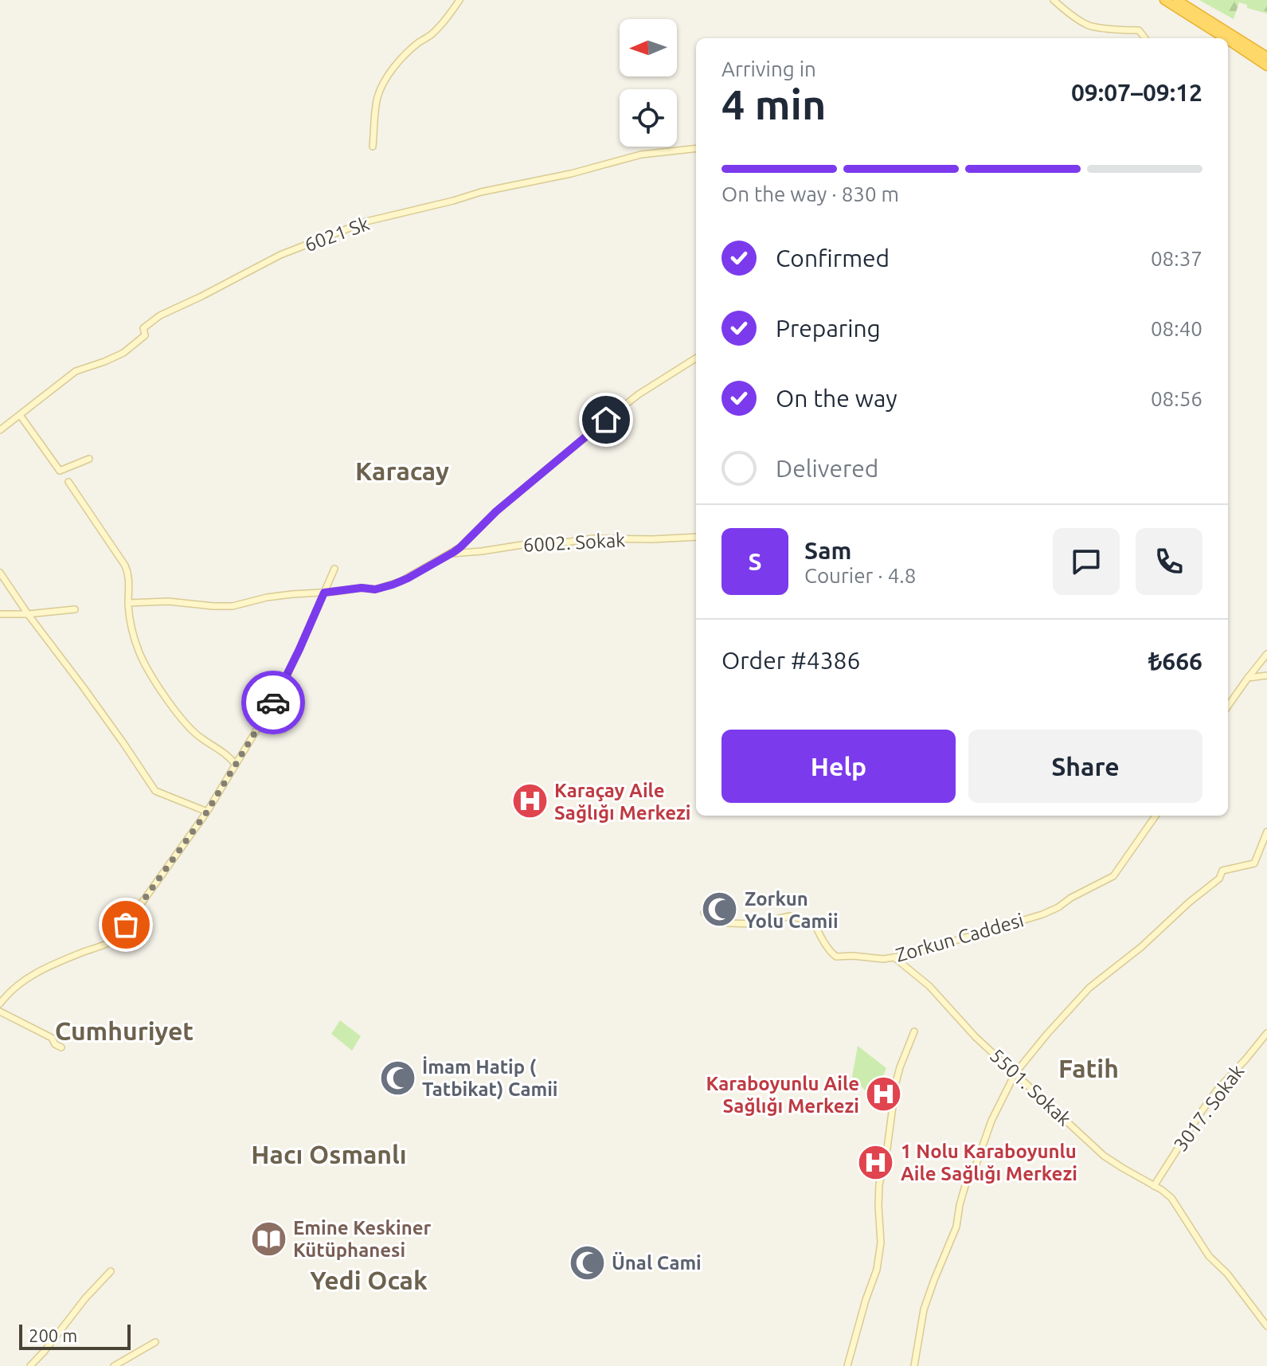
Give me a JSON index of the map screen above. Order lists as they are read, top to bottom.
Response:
{
  "streets": {
    "street": [
      "6021 Sk",
      "6002. Sokak",
      "Zorkun Caddesi",
      "5501. Sokak",
      "3017. Sokak"
    ]
  },
  "crossings": [
    ["Zorkun Caddesi", "5501. Sokak"],
    ["5501. Sokak", "3017. Sokak"]
  ],
  "districts": [
    "Karacay",
    "Cumhuriyet",
    "Fatih",
    "Hacı Osmanlı",
    "Yedi Ocak"
  ],
  "places": {
    "hospital": ["Karaçay Aile Sağlığı Merkezi", "Karaboyunlu Aile Sağlığı Merkezi", "1 Nolu Karaboyunlu Aile Sağlığı Merkezi"],
    "mosque": ["Zorkun Yolu Camii", "İmam Hatip ( Tatbikat) Camii", "Ünal Cami"],
    "library": ["Emine Keskiner Kütüphanesi"]
  },
  "scale_bar": "200 m",
  "north": "left",
  "page": {
    "heading": ["4 min", "Arriving in", "09:07–09:12"],
    "panel": [
      "Sam",
      "Courier · 4.8",
      "Order #4386",
      "₺666"
    ],
    "bar": "On the way · 830 m",
    "list": [
      ["Confirmed", "08:37"],
      ["Preparing", "08:40"],
      ["On the way", "08:56"],
      "Delivered"
    ],
    "round": "S",
    "buttons": ["Help", "Share"],
    "scale": "200 m"
  }
}
